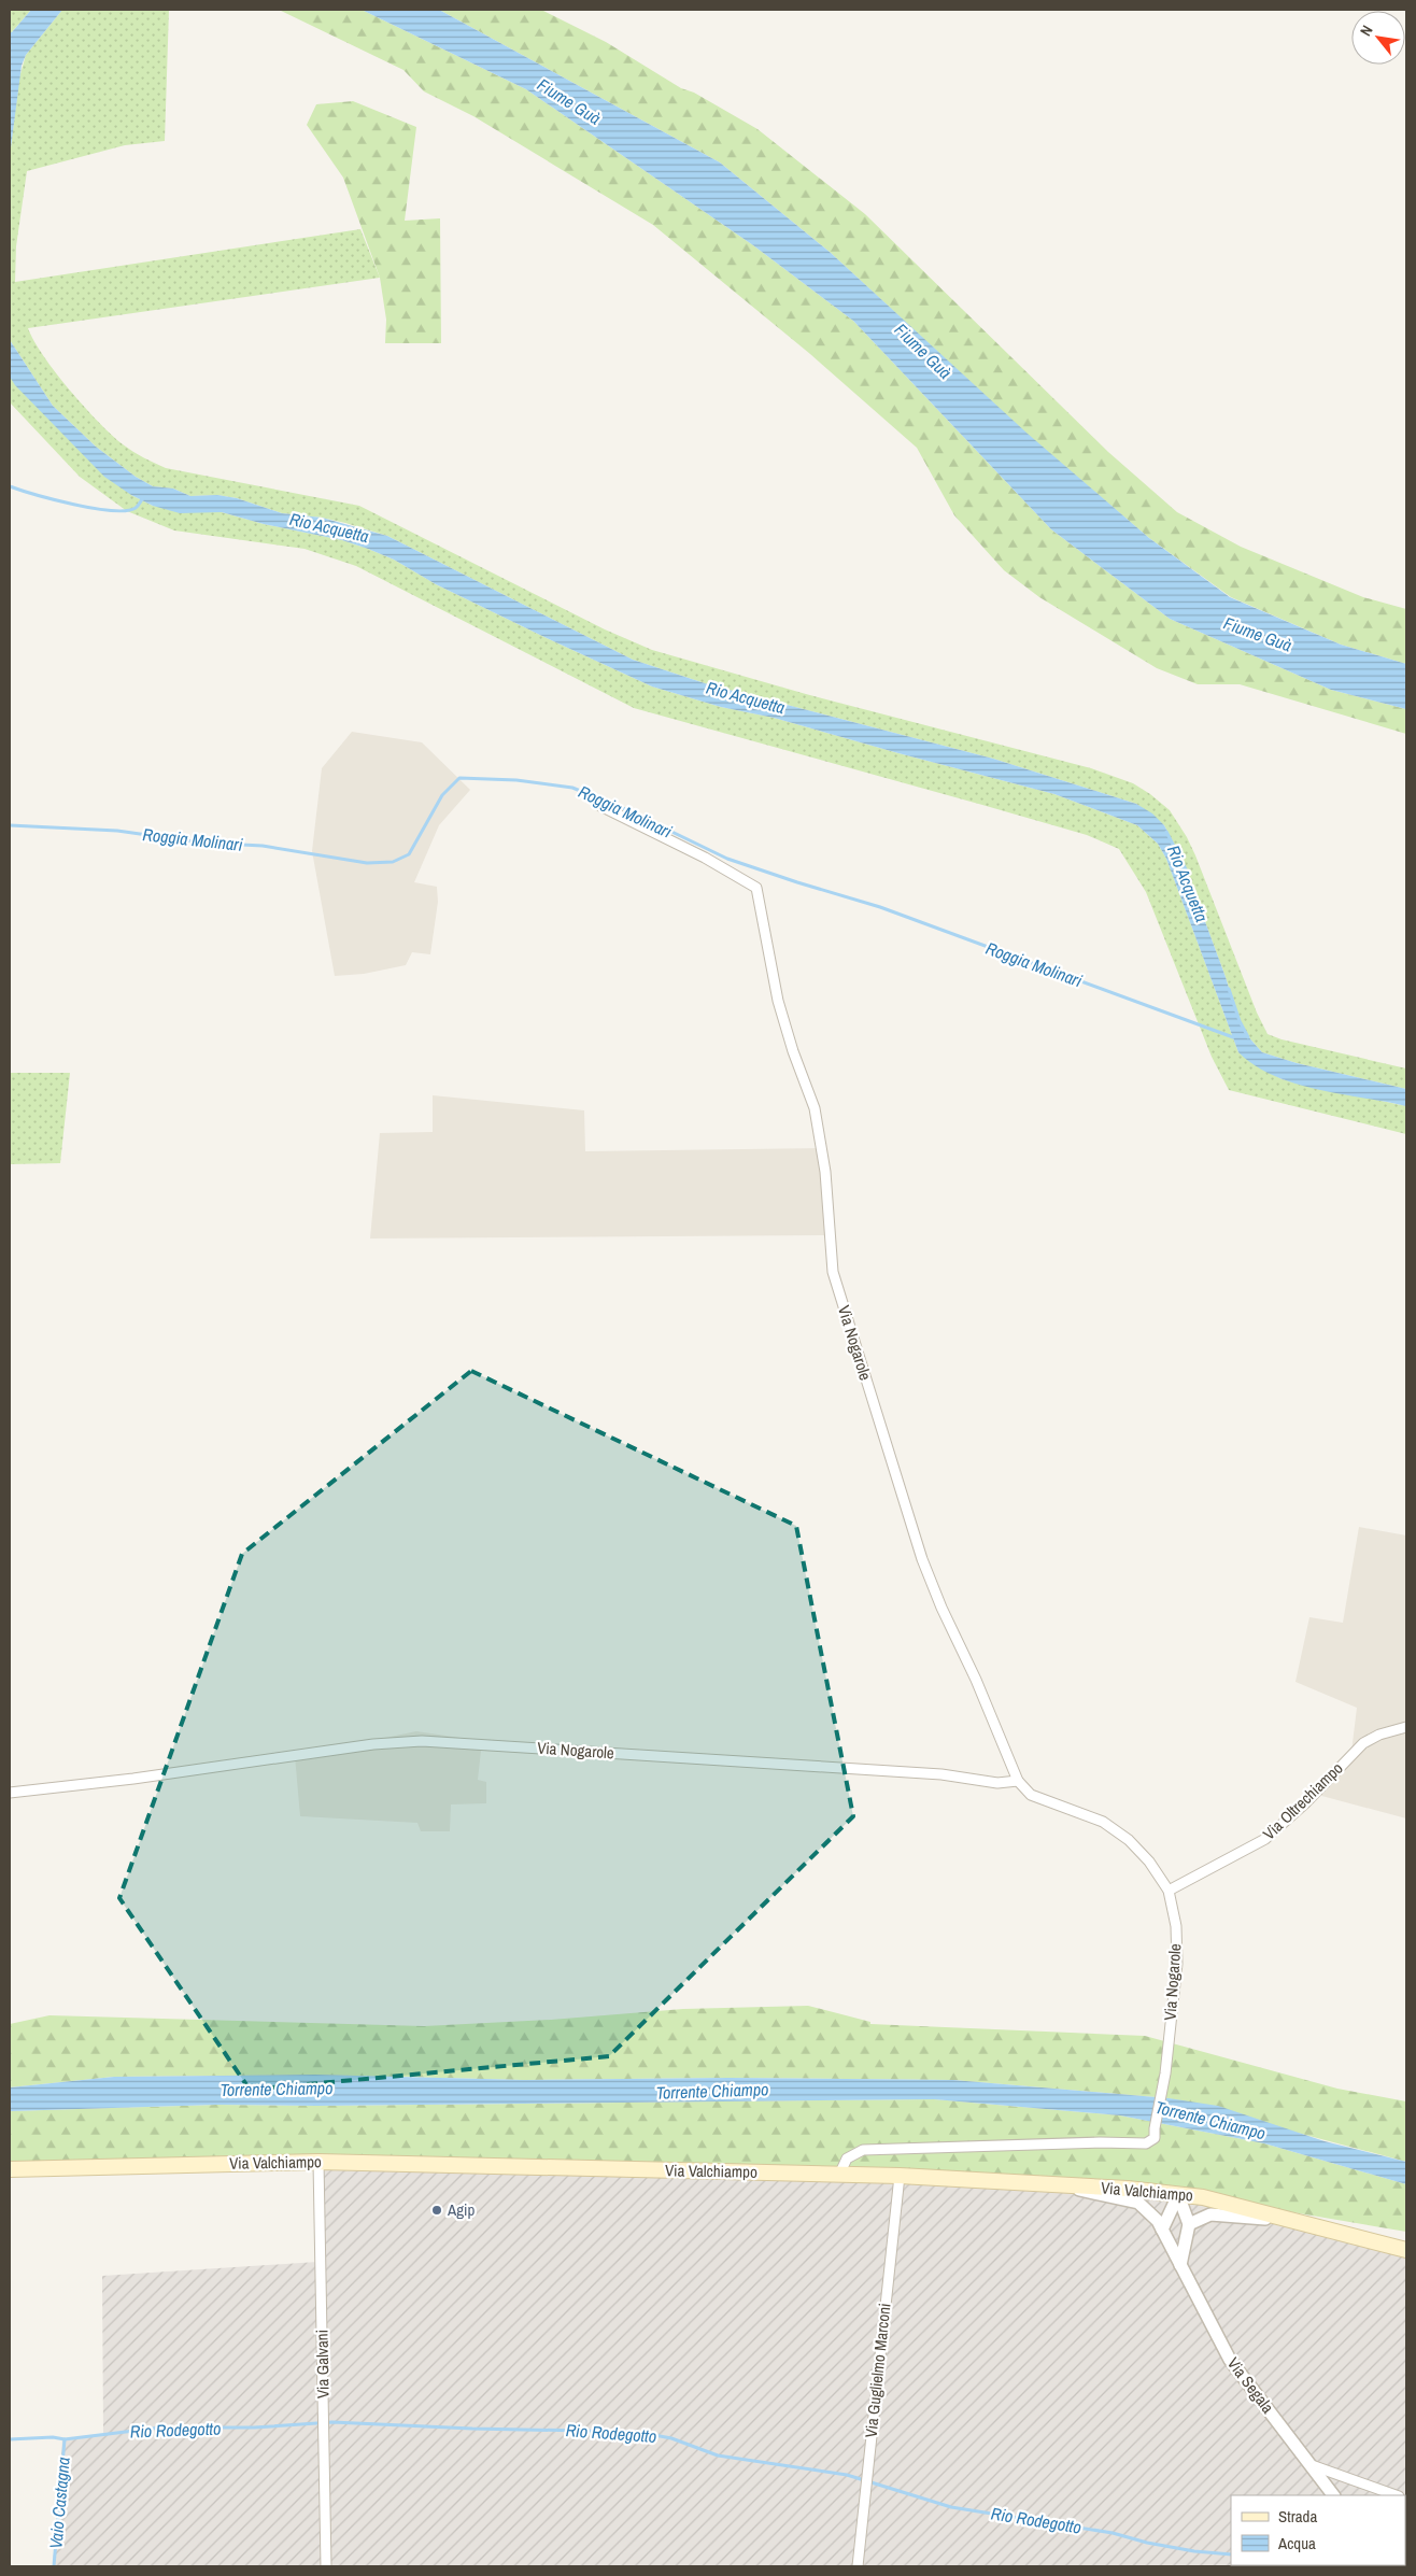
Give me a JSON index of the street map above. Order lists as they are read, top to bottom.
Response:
{
  "streets": {
    "main road": ["Via Valchiampo"],
    "street": [
      "Via Nogarole",
      "Via Oltrechiampo",
      "Via Galvani",
      "Via Guglielmo Marconi",
      "Via Segala"
    ]
  },
  "crossings": [
    ["Via Nogarole", "Via Oltrechiampo"],
    ["Via Nogarole", "Via Valchiampo"],
    ["Via Valchiampo", "Via Galvani"],
    ["Via Valchiampo", "Via Guglielmo Marconi"],
    ["Via Valchiampo", "Via Segala"]
  ],
  "water": [
    "Fiume Guà",
    "Rio Acquetta",
    "Roggia Molinari",
    "Torrente Chiampo",
    "Rio Rodegotto",
    "Vaio Castagna"
  ],
  "places": ["Agip"],
  "legend": ["Strada", "Acqua"],
  "north": "top left"
}
